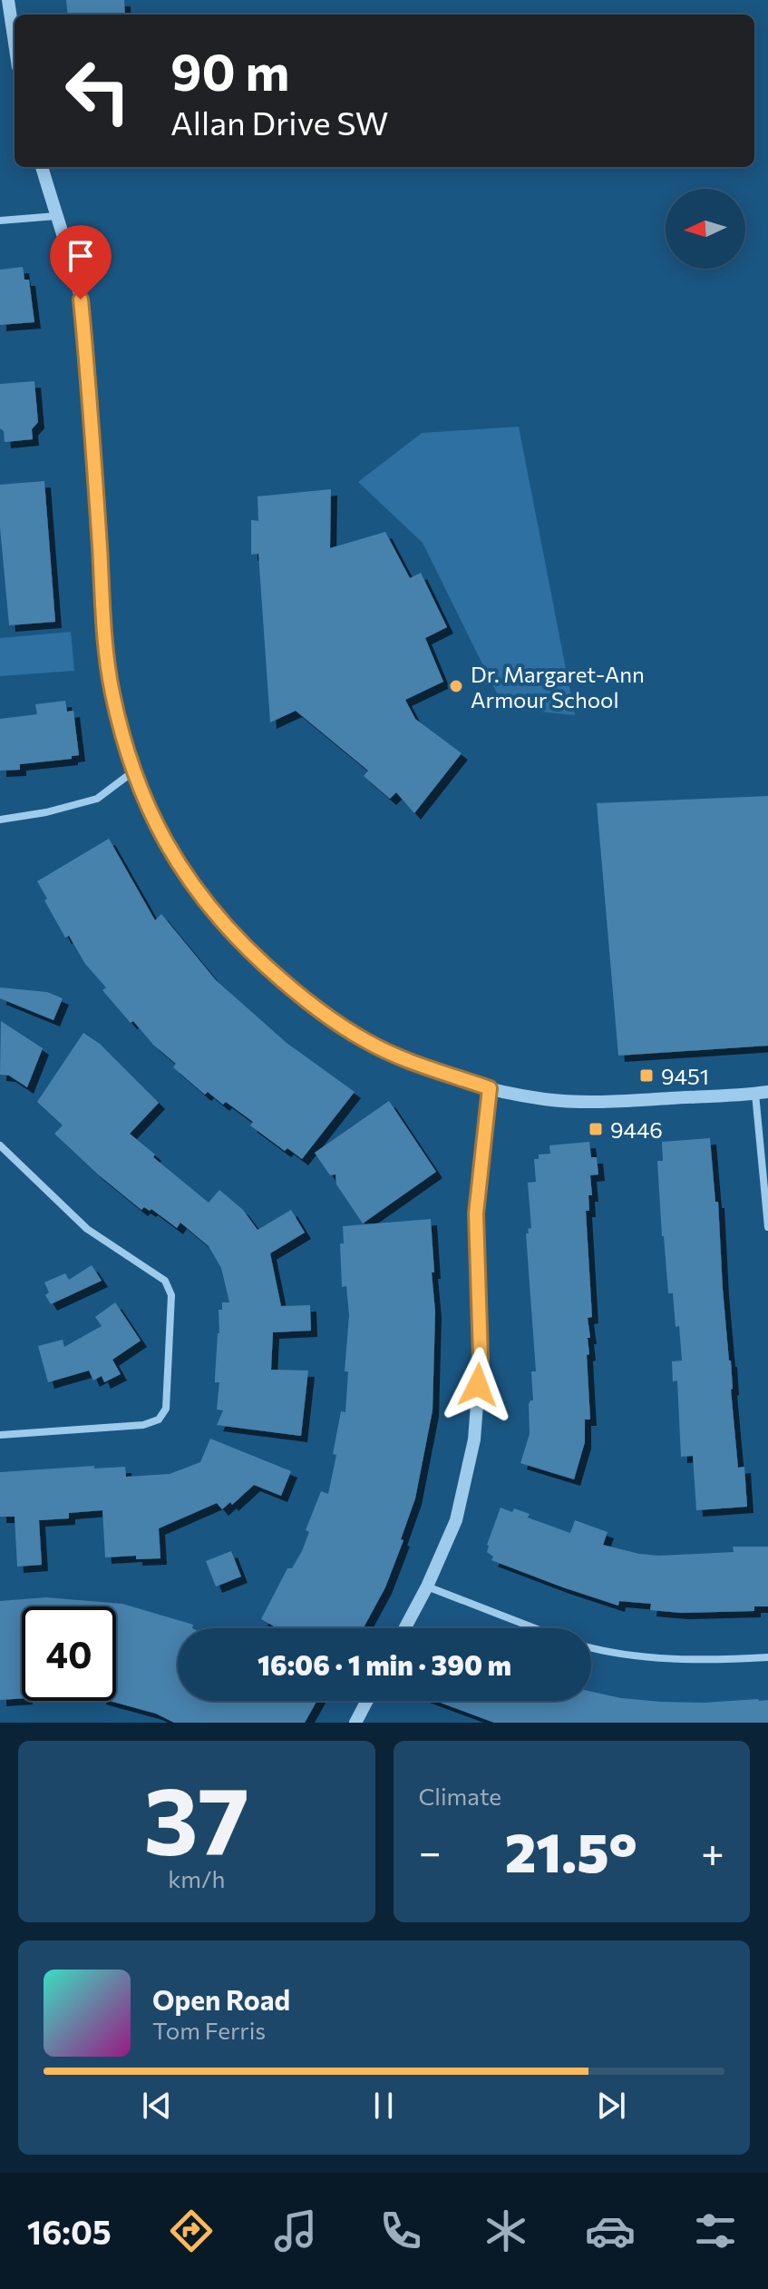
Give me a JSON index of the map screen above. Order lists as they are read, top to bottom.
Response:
{
  "places": {
    "other": ["Dr. Margaret-Ann Armour School"],
    "transit": ["9451", "9446"]
  },
  "north": "left",
  "page": {
    "turn": ["90 m", "Allan Drive SW"],
    "limit": "40",
    "trip": "16:06 · 1 min · 390 m",
    "tile": [
      ["37", "km/h"],
      "Climate"
    ],
    "heat": ["−", "21.5°", "+"],
    "song": ["Open Road", "Tom Ferris"],
    "tabs": "16:05"
  }
}
